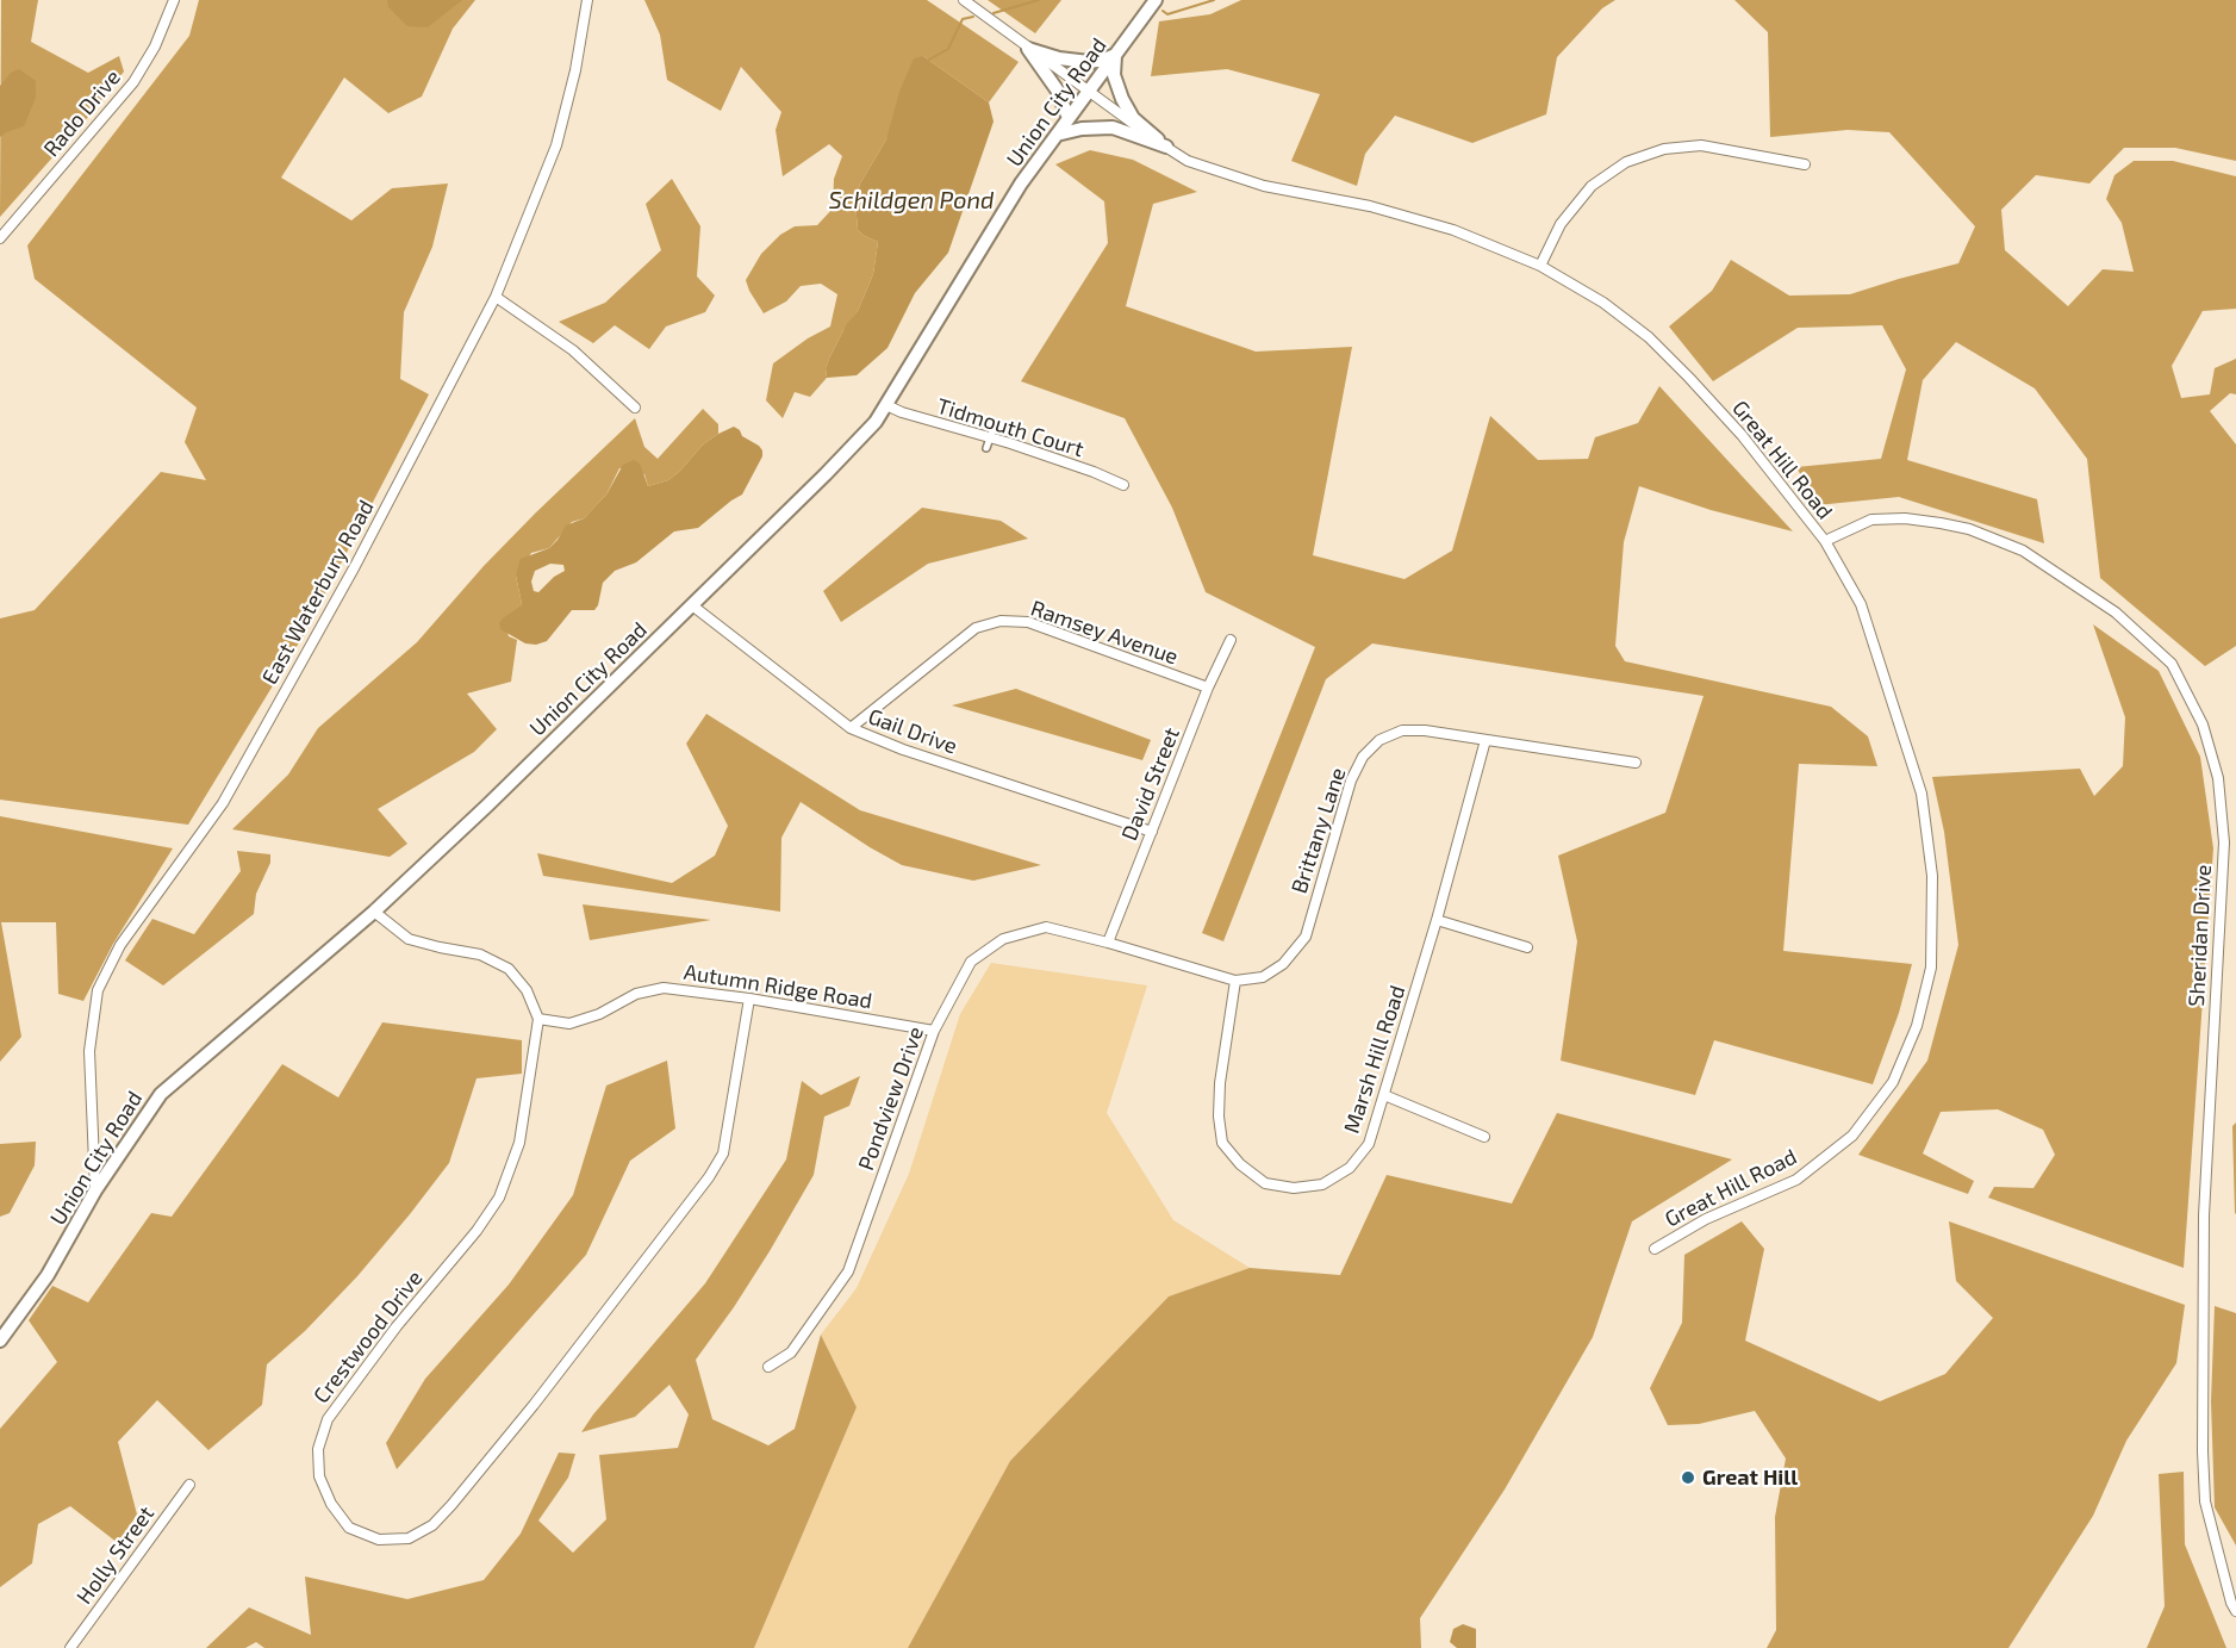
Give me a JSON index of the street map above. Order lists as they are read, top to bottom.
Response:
{
  "streets": {
    "main road": ["Union City Road"],
    "street": [
      "Rado Drive",
      "Tidmouth Court",
      "Great Hill Road",
      "East Waterbury Road",
      "Ramsey Avenue",
      "Gail Drive",
      "David Street",
      "Brittany Lane",
      "Sheridan Drive",
      "Autumn Ridge Road",
      "Marsh Hill Road",
      "Pondview Drive",
      "Crestwood Drive",
      "Holly Street"
    ]
  },
  "crossings": [
    ["Union City Road", "Tidmouth Court"],
    ["Union City Road", "Great Hill Road"],
    ["Union City Road", "East Waterbury Road"],
    ["Union City Road", "Gail Drive"],
    ["Great Hill Road", "Sheridan Drive"],
    ["Ramsey Avenue", "Gail Drive"],
    ["Ramsey Avenue", "David Street"],
    ["Gail Drive", "David Street"],
    ["David Street", "Brittany Lane"],
    ["David Street", "Pondview Drive"],
    ["Brittany Lane", "Marsh Hill Road"],
    ["Brittany Lane", "Pondview Drive"],
    ["Autumn Ridge Road", "Pondview Drive"],
    ["Autumn Ridge Road", "Crestwood Drive"]
  ],
  "water": ["Schildgen Pond"],
  "places": ["Great Hill"]
}
